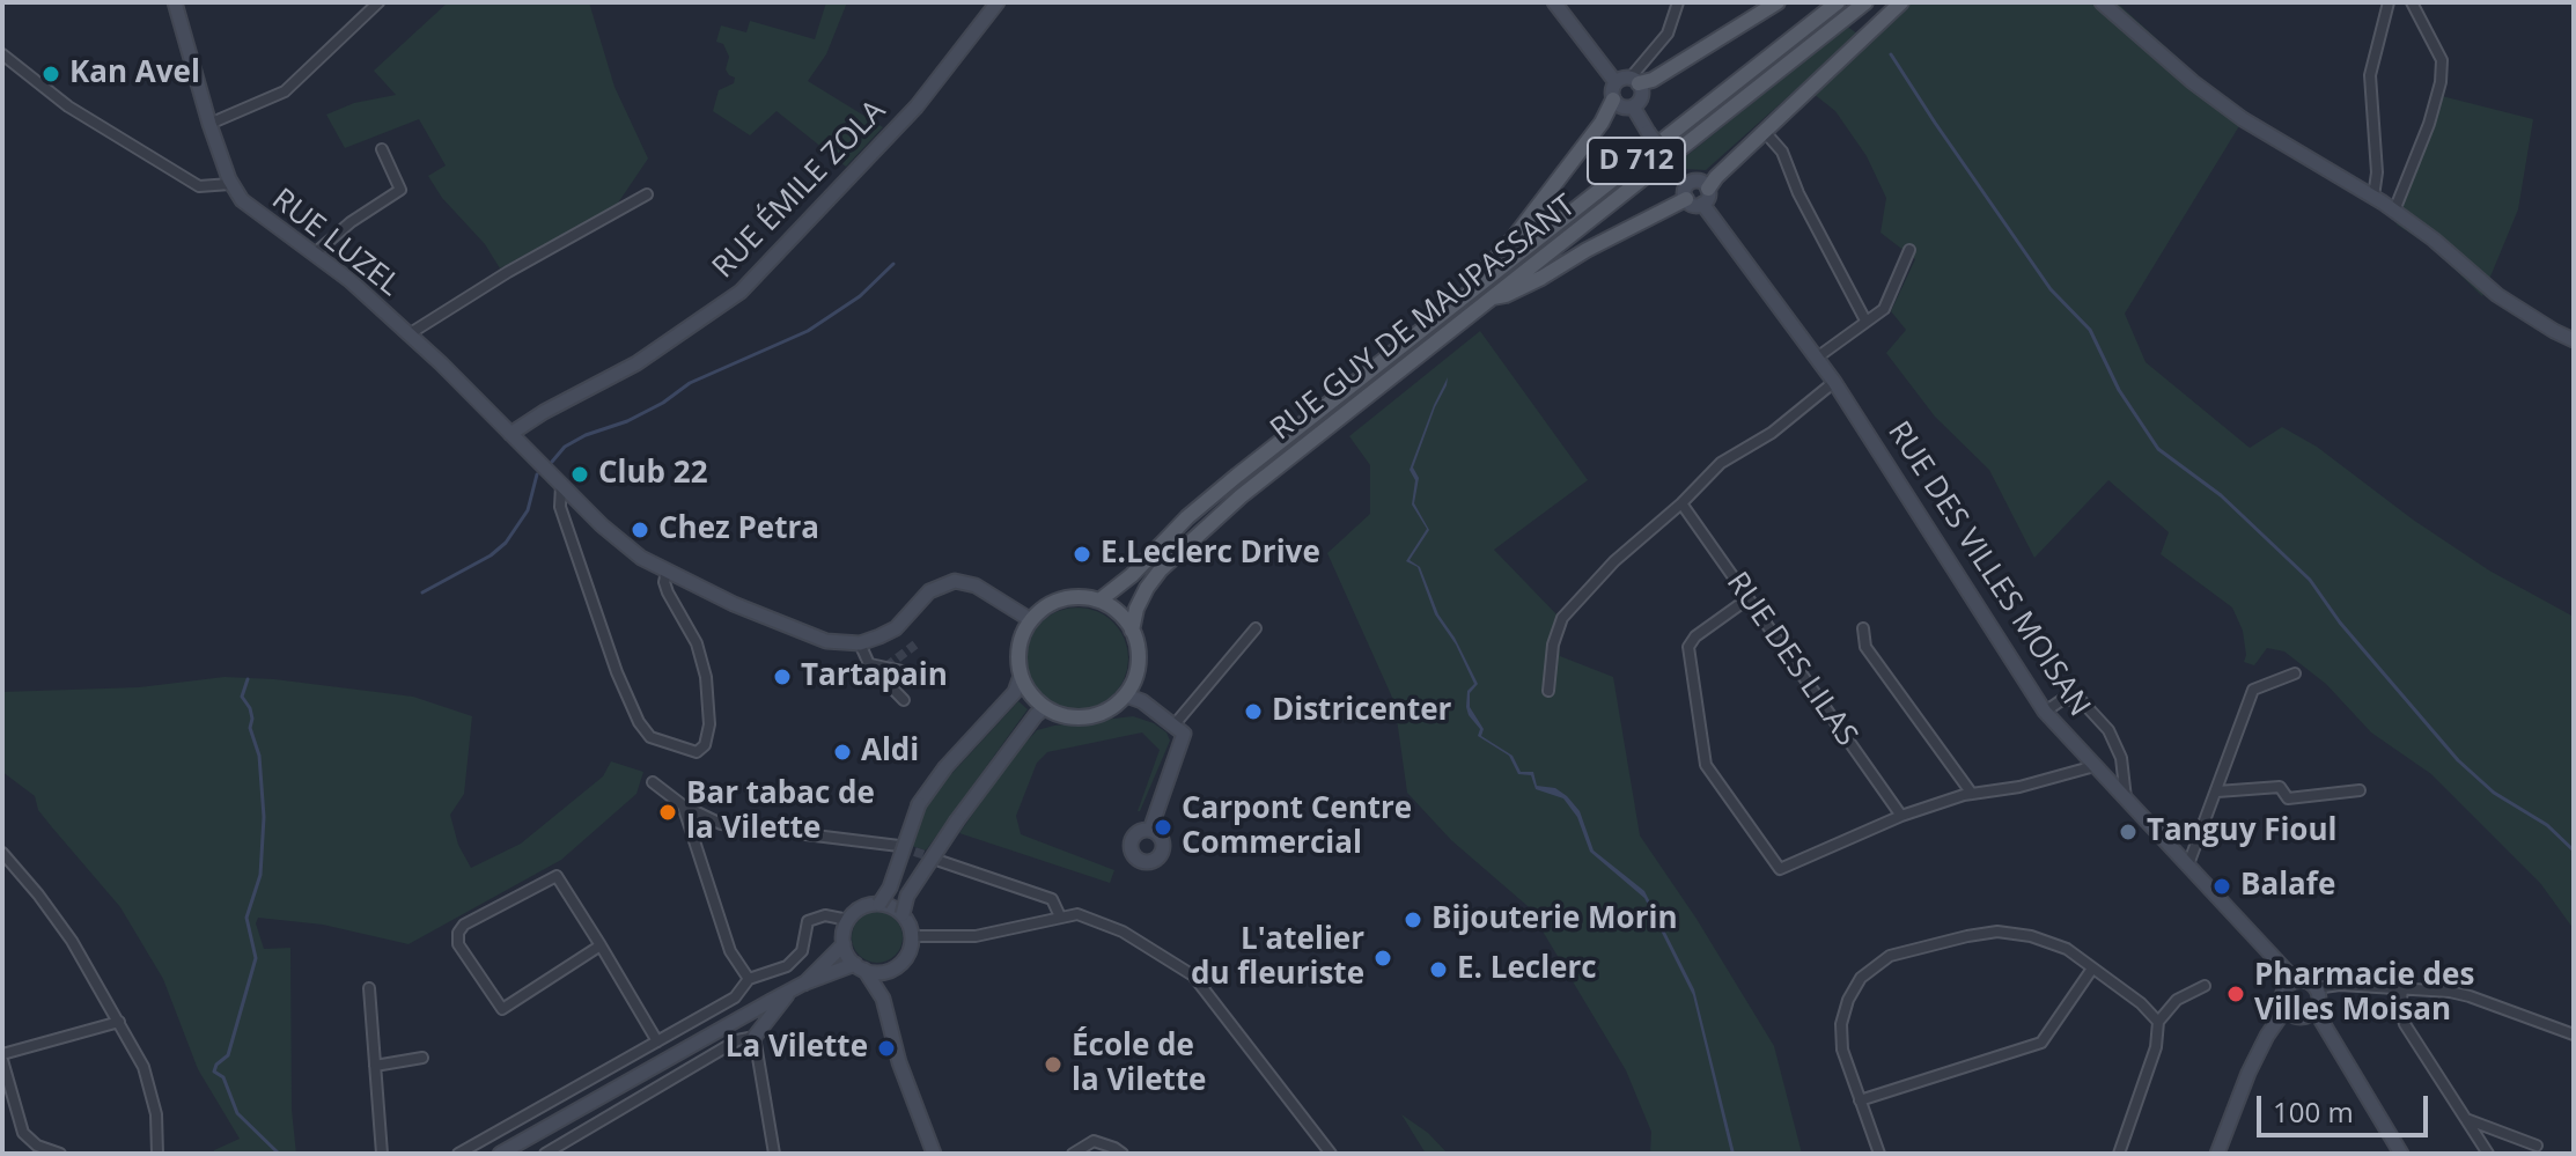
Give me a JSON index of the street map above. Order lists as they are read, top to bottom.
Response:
{
  "streets": {
    "main road": [
      "D 712",
      "RUE ÉMILE ZOLA",
      "RUE LUZEL",
      "RUE GUY DE MAUPASSANT",
      "RUE DES VILLES MOISAN"
    ],
    "street": ["RUE DES LILAS"]
  },
  "crossings": [
    ["RUE ÉMILE ZOLA", "RUE LUZEL"]
  ],
  "places": [
    "Kan Avel",
    "Club 22",
    "Chez Petra",
    "E.Leclerc Drive",
    "Tartapain",
    "Districenter",
    "Aldi",
    "Bar tabac de la Vilette",
    "Carpont Centre Commercial",
    "Tanguy Fioul",
    "Balafe",
    "Bijouterie Morin",
    "L'atelier du fleuriste",
    "E. Leclerc",
    "Pharmacie des Villes Moisan",
    "La Vilette",
    "École de la Vilette"
  ],
  "scale_bar": "100 m"
}
